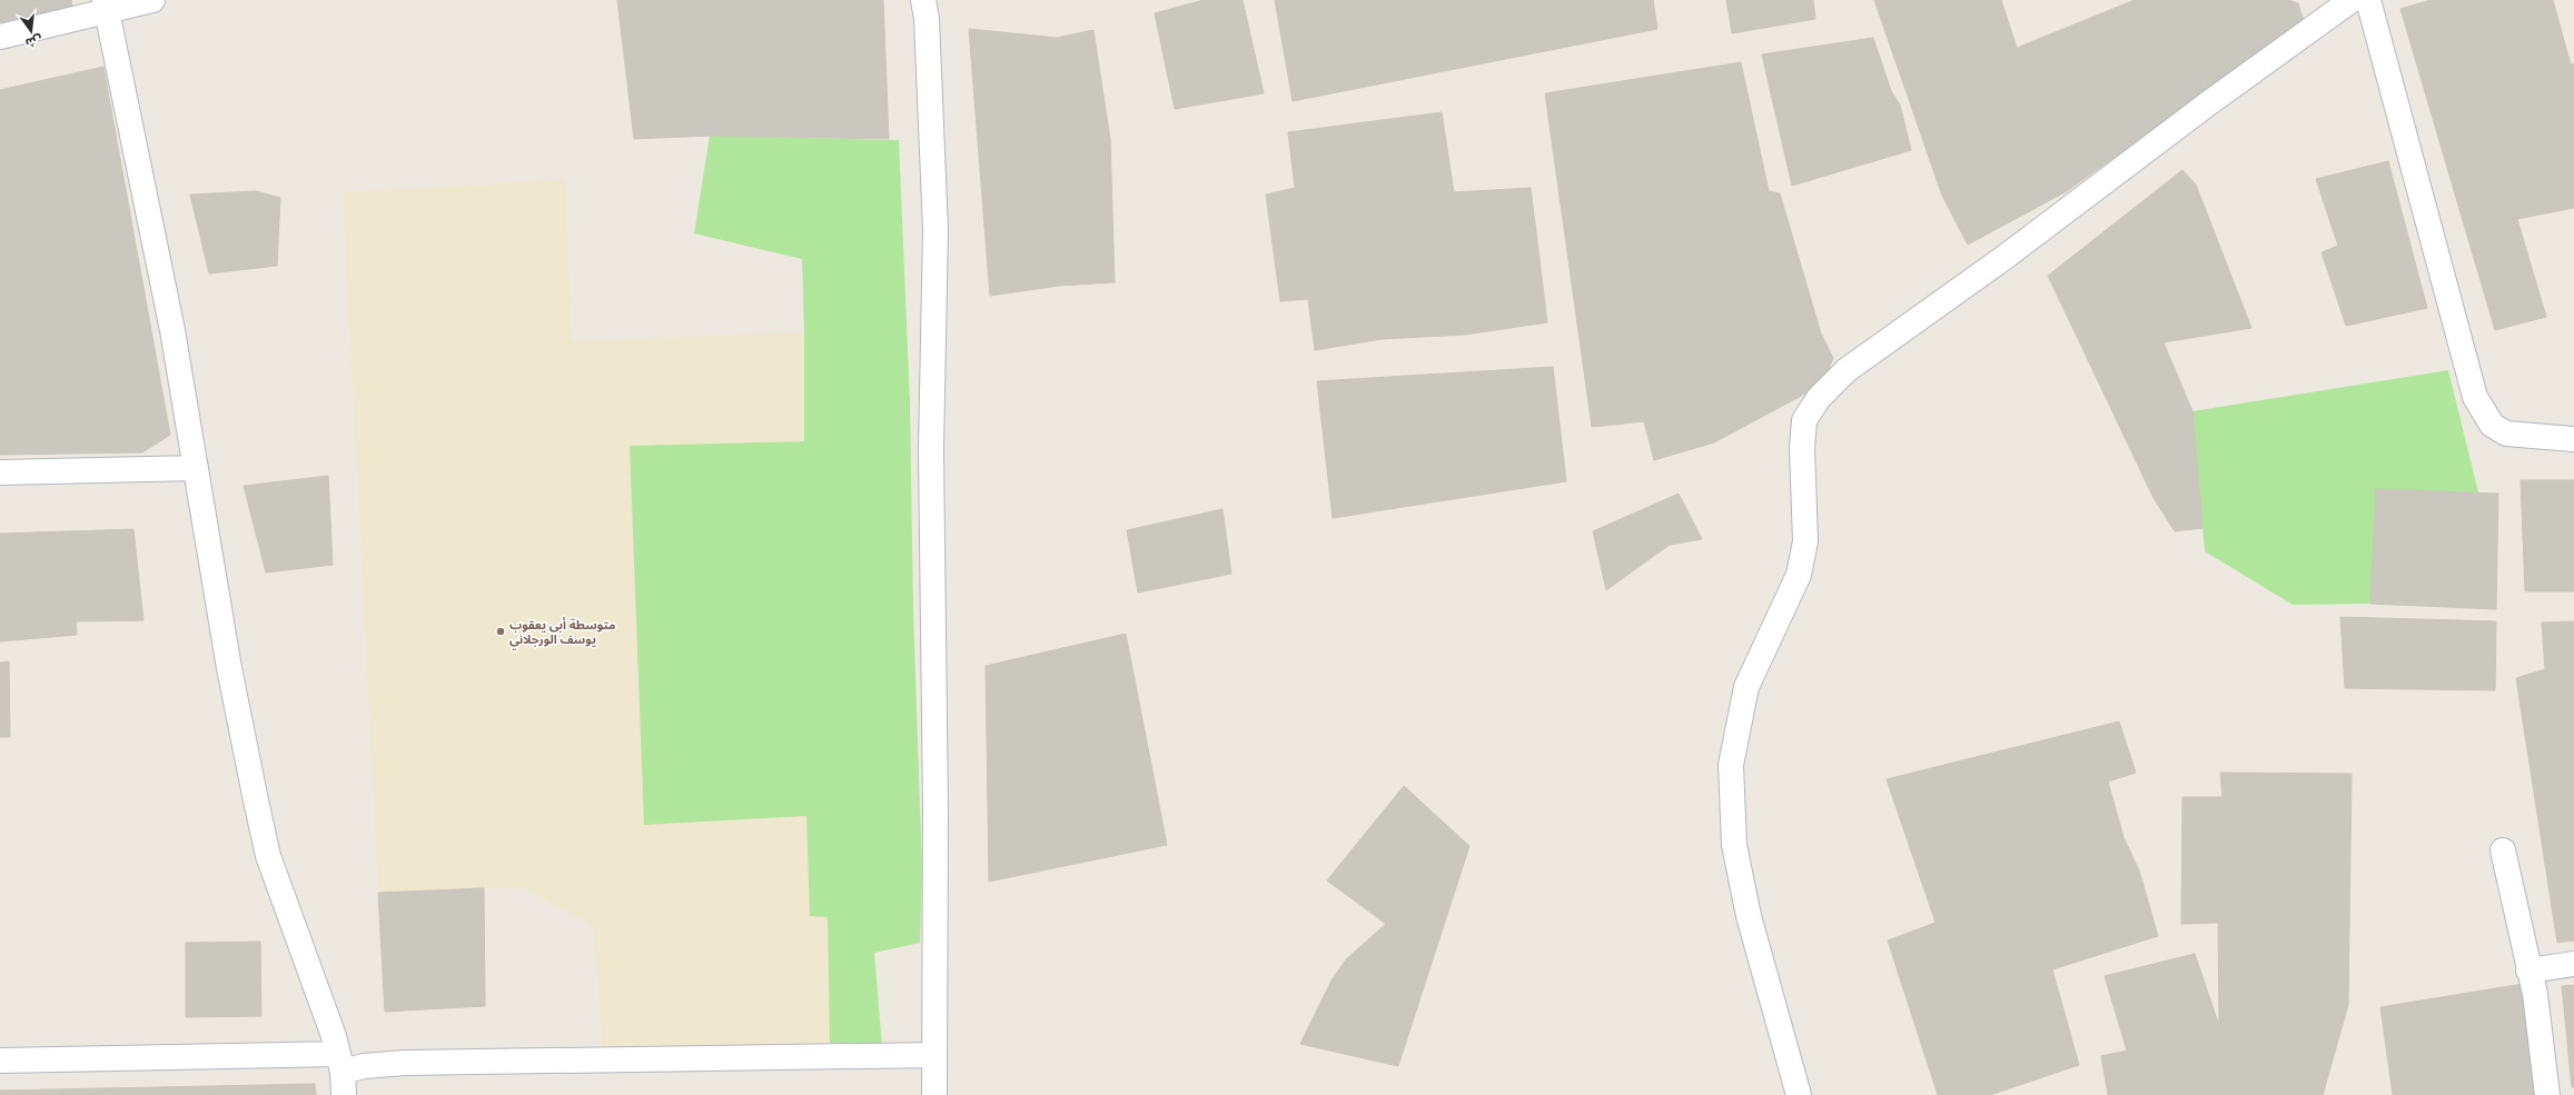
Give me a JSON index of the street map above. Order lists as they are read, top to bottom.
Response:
{
  "places": ["متوسطة أبي يعقوب يوسف الورجلاني"],
  "north": "bottom"
}
